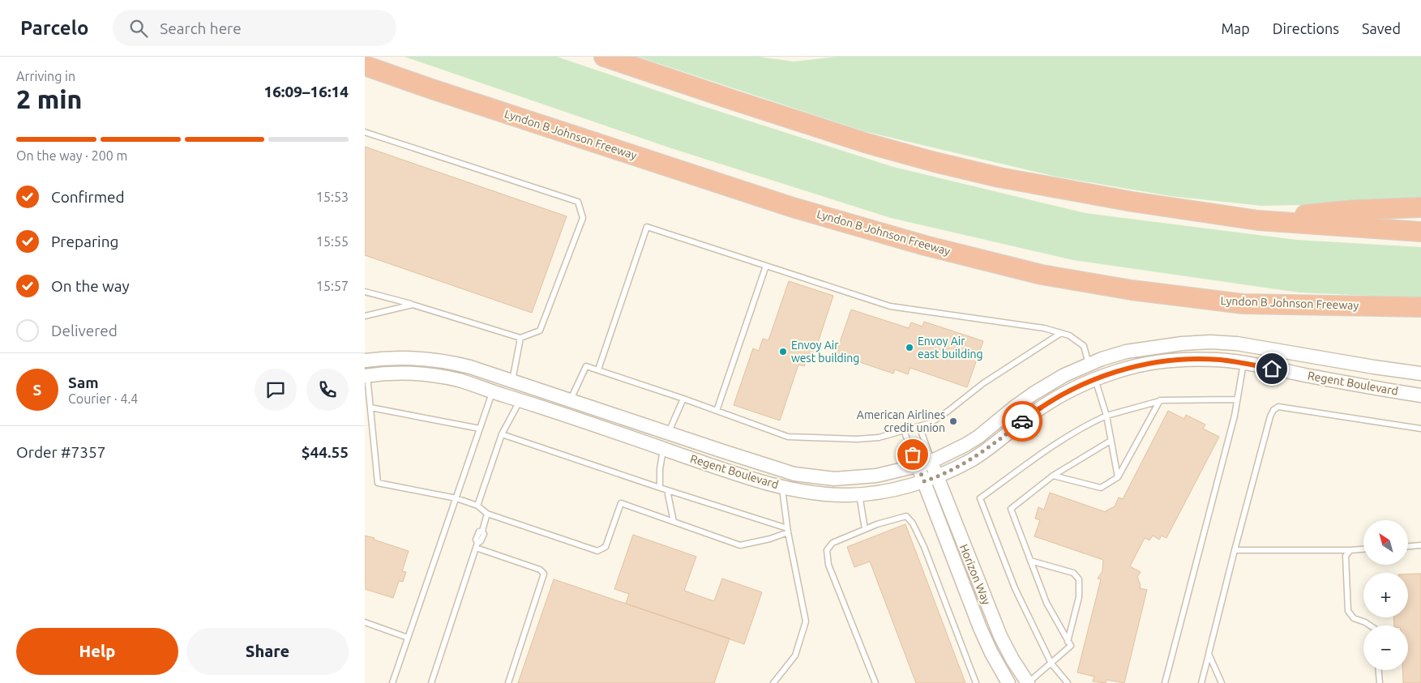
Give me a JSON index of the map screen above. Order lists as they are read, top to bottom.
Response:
{
  "streets": {
    "highway": ["Lyndon B Johnson Freeway"],
    "street": ["Regent Boulevard", "Horizon Way"]
  },
  "crossings": [
    ["Regent Boulevard", "Horizon Way"]
  ],
  "places": ["Envoy Air east building", "Envoy Air west building", "American Airlines credit union"],
  "north": "top left",
  "page": {
    "header": "Parcelo",
    "search": "Search here",
    "nav": ["Map", "Directions", "Saved"],
    "heading": ["2 min", "Arriving in", "16:09–16:14"],
    "panel": [
      "Sam",
      "Courier · 4.4",
      "Order #7357",
      "$44.55"
    ],
    "bar": "On the way · 200 m",
    "list": [
      ["Confirmed", "15:53"],
      ["Preparing", "15:55"],
      ["On the way", "15:57"],
      "Delivered"
    ],
    "round": "S",
    "map_buttons": ["+", "−"],
    "buttons": ["Help", "Share"]
  }
}
